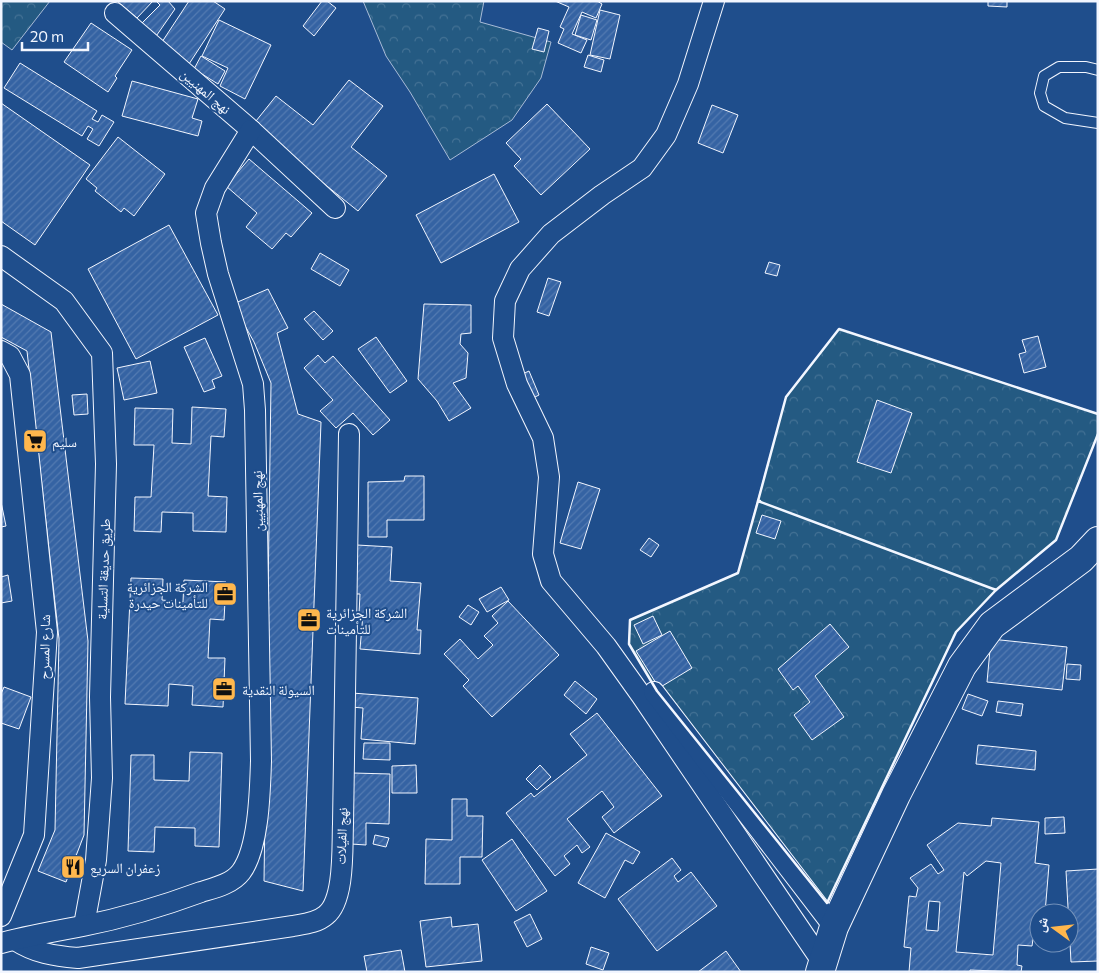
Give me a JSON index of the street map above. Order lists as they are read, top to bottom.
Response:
{
  "streets": {
    "street": [
      "نهج المهنيين",
      "طريق حديقة التسلية",
      "شارع المسرح",
      "نهج الفيلات"
    ]
  },
  "crossings": [
    ["نهج المهنيين", "طريق حديقة التسلية"]
  ],
  "places": {
    "supermarket": ["سليم"],
    "office": ["الشركة الجزائرية للتأمينات حيدرة", "الشركة الجزائرية للتأمينات", "السيولة النقدية"],
    "restaurant": ["زعفران السريع"]
  },
  "scale_bar": "20 m",
  "north": "left"
}
